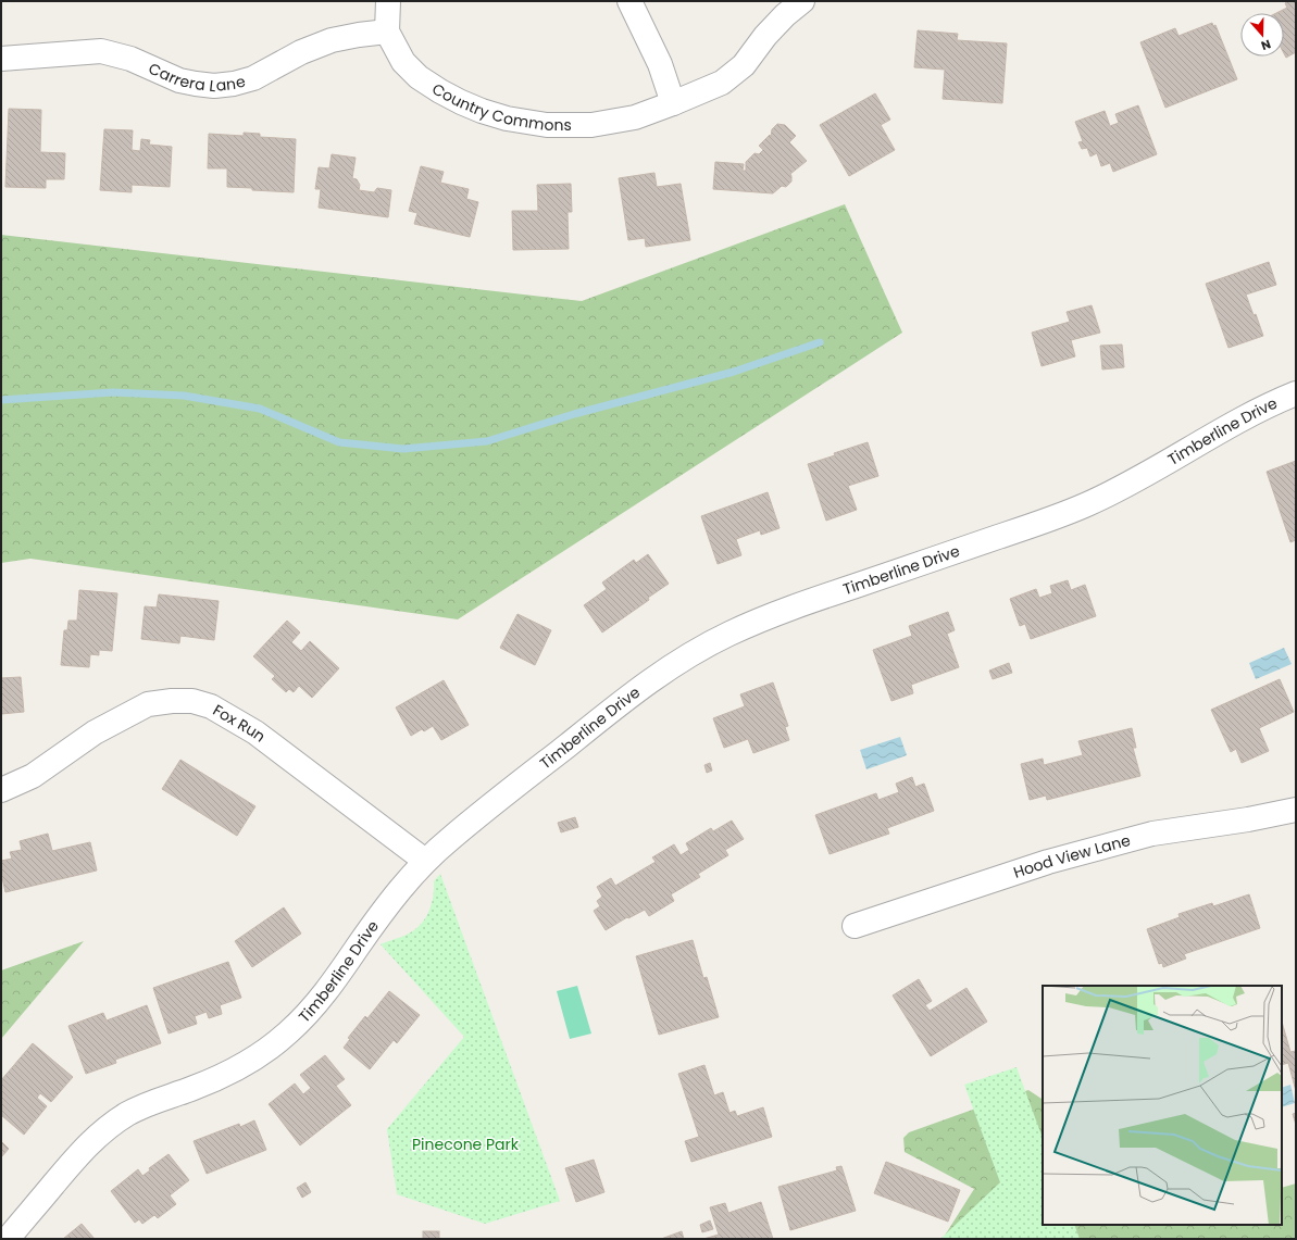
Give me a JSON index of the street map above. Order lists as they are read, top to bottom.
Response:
{
  "streets": {
    "street": [
      "Carrera Lane",
      "Country Commons",
      "Timberline Drive",
      "Fox Run",
      "Hood View Lane"
    ]
  },
  "crossings": [
    ["Carrera Lane", "Country Commons"],
    ["Timberline Drive", "Fox Run"]
  ],
  "parks": ["Pinecone Park"],
  "north": "bottom"
}
